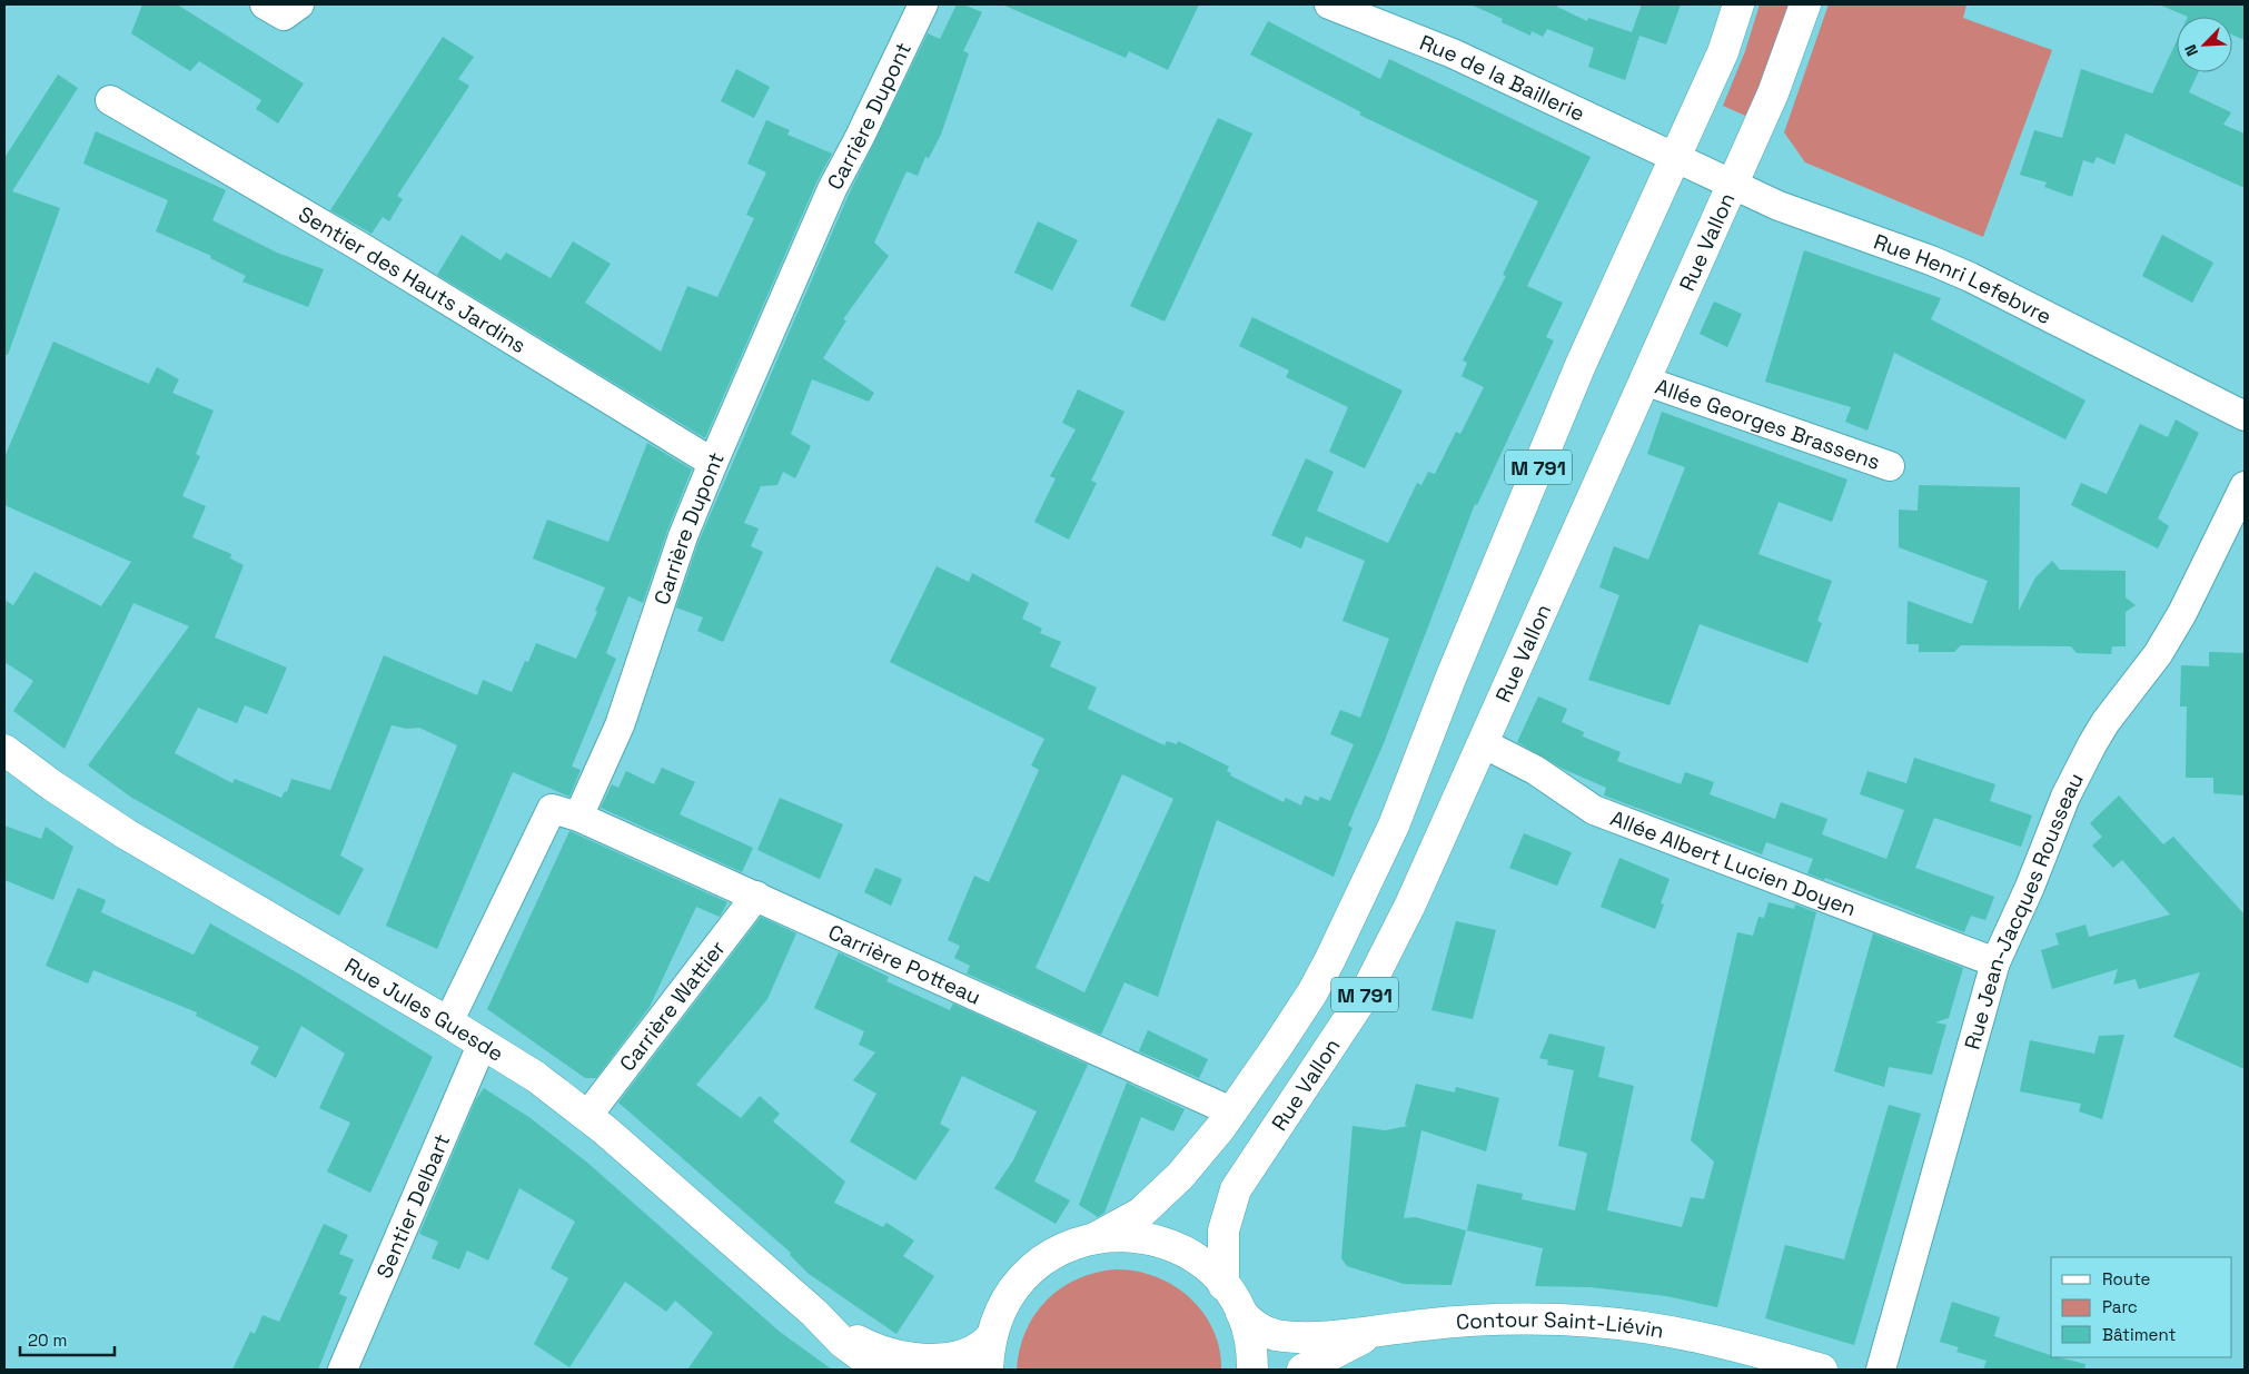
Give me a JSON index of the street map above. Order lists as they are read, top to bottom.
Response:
{
  "streets": {
    "main road": [
      "Rue Vallon",
      "M 791",
      "Rue Jules Guesde",
      "Contour Saint-Liévin"
    ],
    "street": [
      "Rue de la Baillerie",
      "Carrière Dupont",
      "Sentier des Hauts Jardins",
      "Rue Henri Lefebvre",
      "Allée Georges Brassens",
      "Allée Albert Lucien Doyen",
      "Rue Jean-Jacques Rousseau",
      "Carrière Potteau",
      "Carrière Wattier",
      "Sentier Delbart"
    ]
  },
  "crossings": [
    ["Rue de la Baillerie", "Rue Henri Lefebvre"],
    ["Rue de la Baillerie", "M 791"],
    ["Carrière Dupont", "Sentier des Hauts Jardins"],
    ["Carrière Dupont", "Carrière Potteau"],
    ["Rue Vallon", "Rue Henri Lefebvre"],
    ["Rue Vallon", "Allée Georges Brassens"],
    ["Rue Vallon", "Allée Albert Lucien Doyen"],
    ["Rue Henri Lefebvre", "M 791"],
    ["M 791", "Carrière Potteau"],
    ["Allée Albert Lucien Doyen", "Rue Jean-Jacques Rousseau"],
    ["Carrière Potteau", "Carrière Wattier"],
    ["Carrière Wattier", "Rue Jules Guesde"],
    ["Rue Jules Guesde", "Sentier Delbart"]
  ],
  "legend": ["Route", "Parc", "Bâtiment"],
  "scale_bar": "20 m",
  "north": "bottom left"
}
